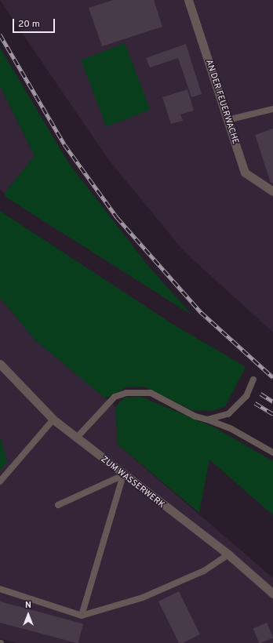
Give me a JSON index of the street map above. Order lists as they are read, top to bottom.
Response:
{
  "streets": {
    "street": ["AN DER FEUERWACHE", "ZUM WASSERWERK"]
  },
  "scale_bar": "20 m",
  "north": "top"
}
